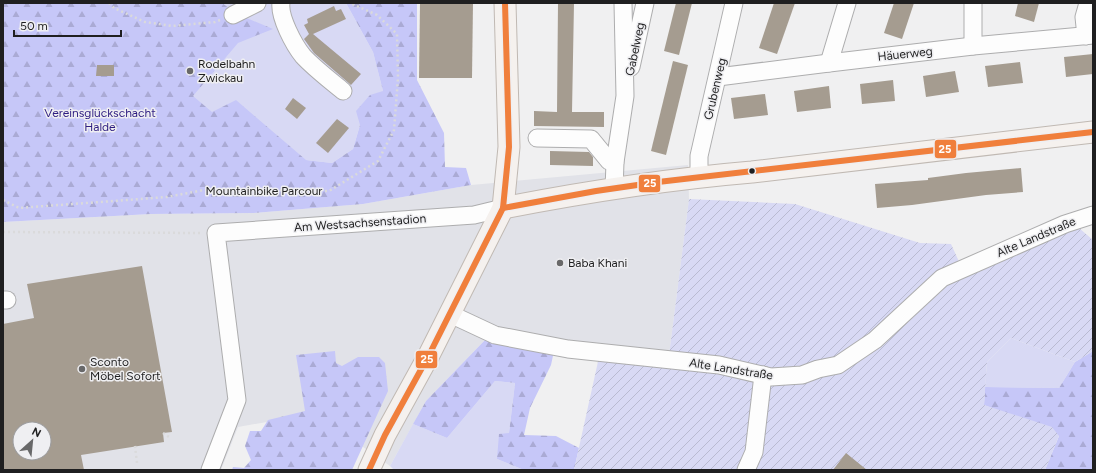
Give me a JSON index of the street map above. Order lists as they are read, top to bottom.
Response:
{
  "streets": {
    "street": [
      "Gabelweg",
      "Häuerweg",
      "Grubenweg",
      "Am Westsachsenstadion",
      "Alte Landstraße"
    ],
    "path": ["Mountainbike Parcour"]
  },
  "crossings": [
    ["Häuerweg", "Grubenweg"]
  ],
  "parks": ["Vereinsglückschacht Halde"],
  "places": ["Rodelbahn Zwickau", "Baba Khani", "Sconto Möbel Sofort"],
  "lines": ["transit line 25"],
  "scale_bar": "50 m",
  "north": "top right"
}
